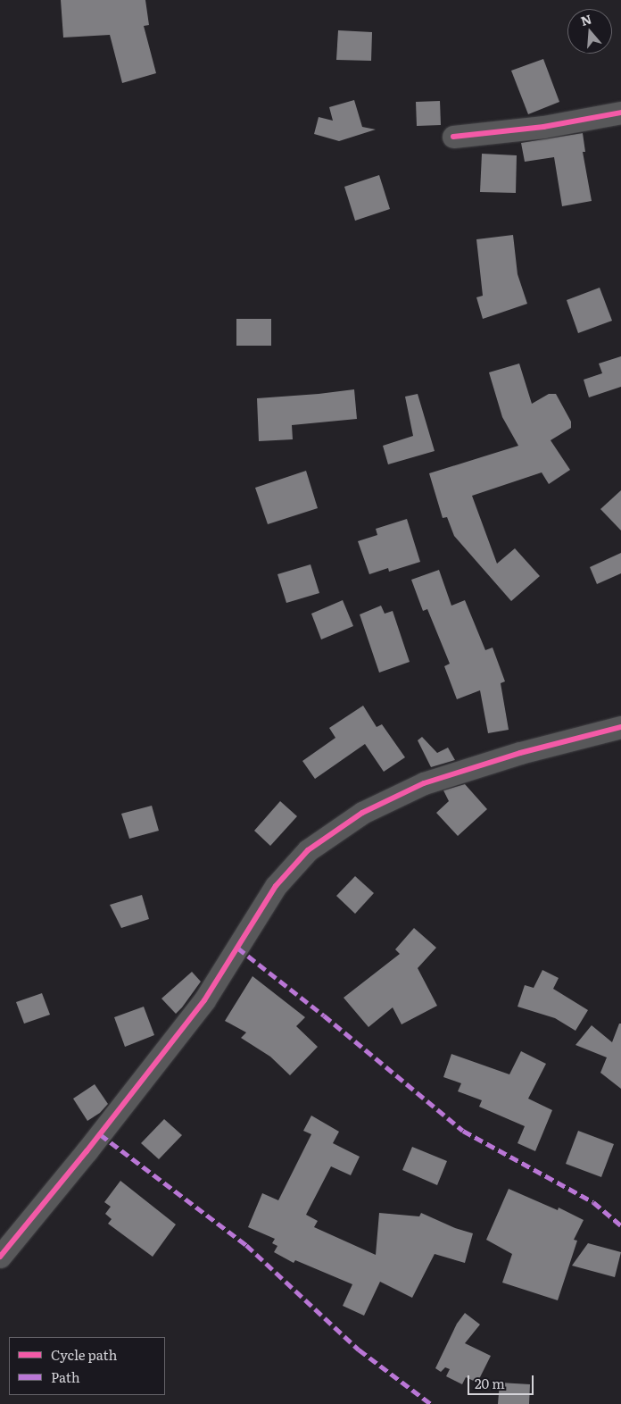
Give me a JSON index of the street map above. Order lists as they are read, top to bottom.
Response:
{
  "legend": ["Cycle path", "Path"],
  "scale_bar": "20 m",
  "north": "top"
}
